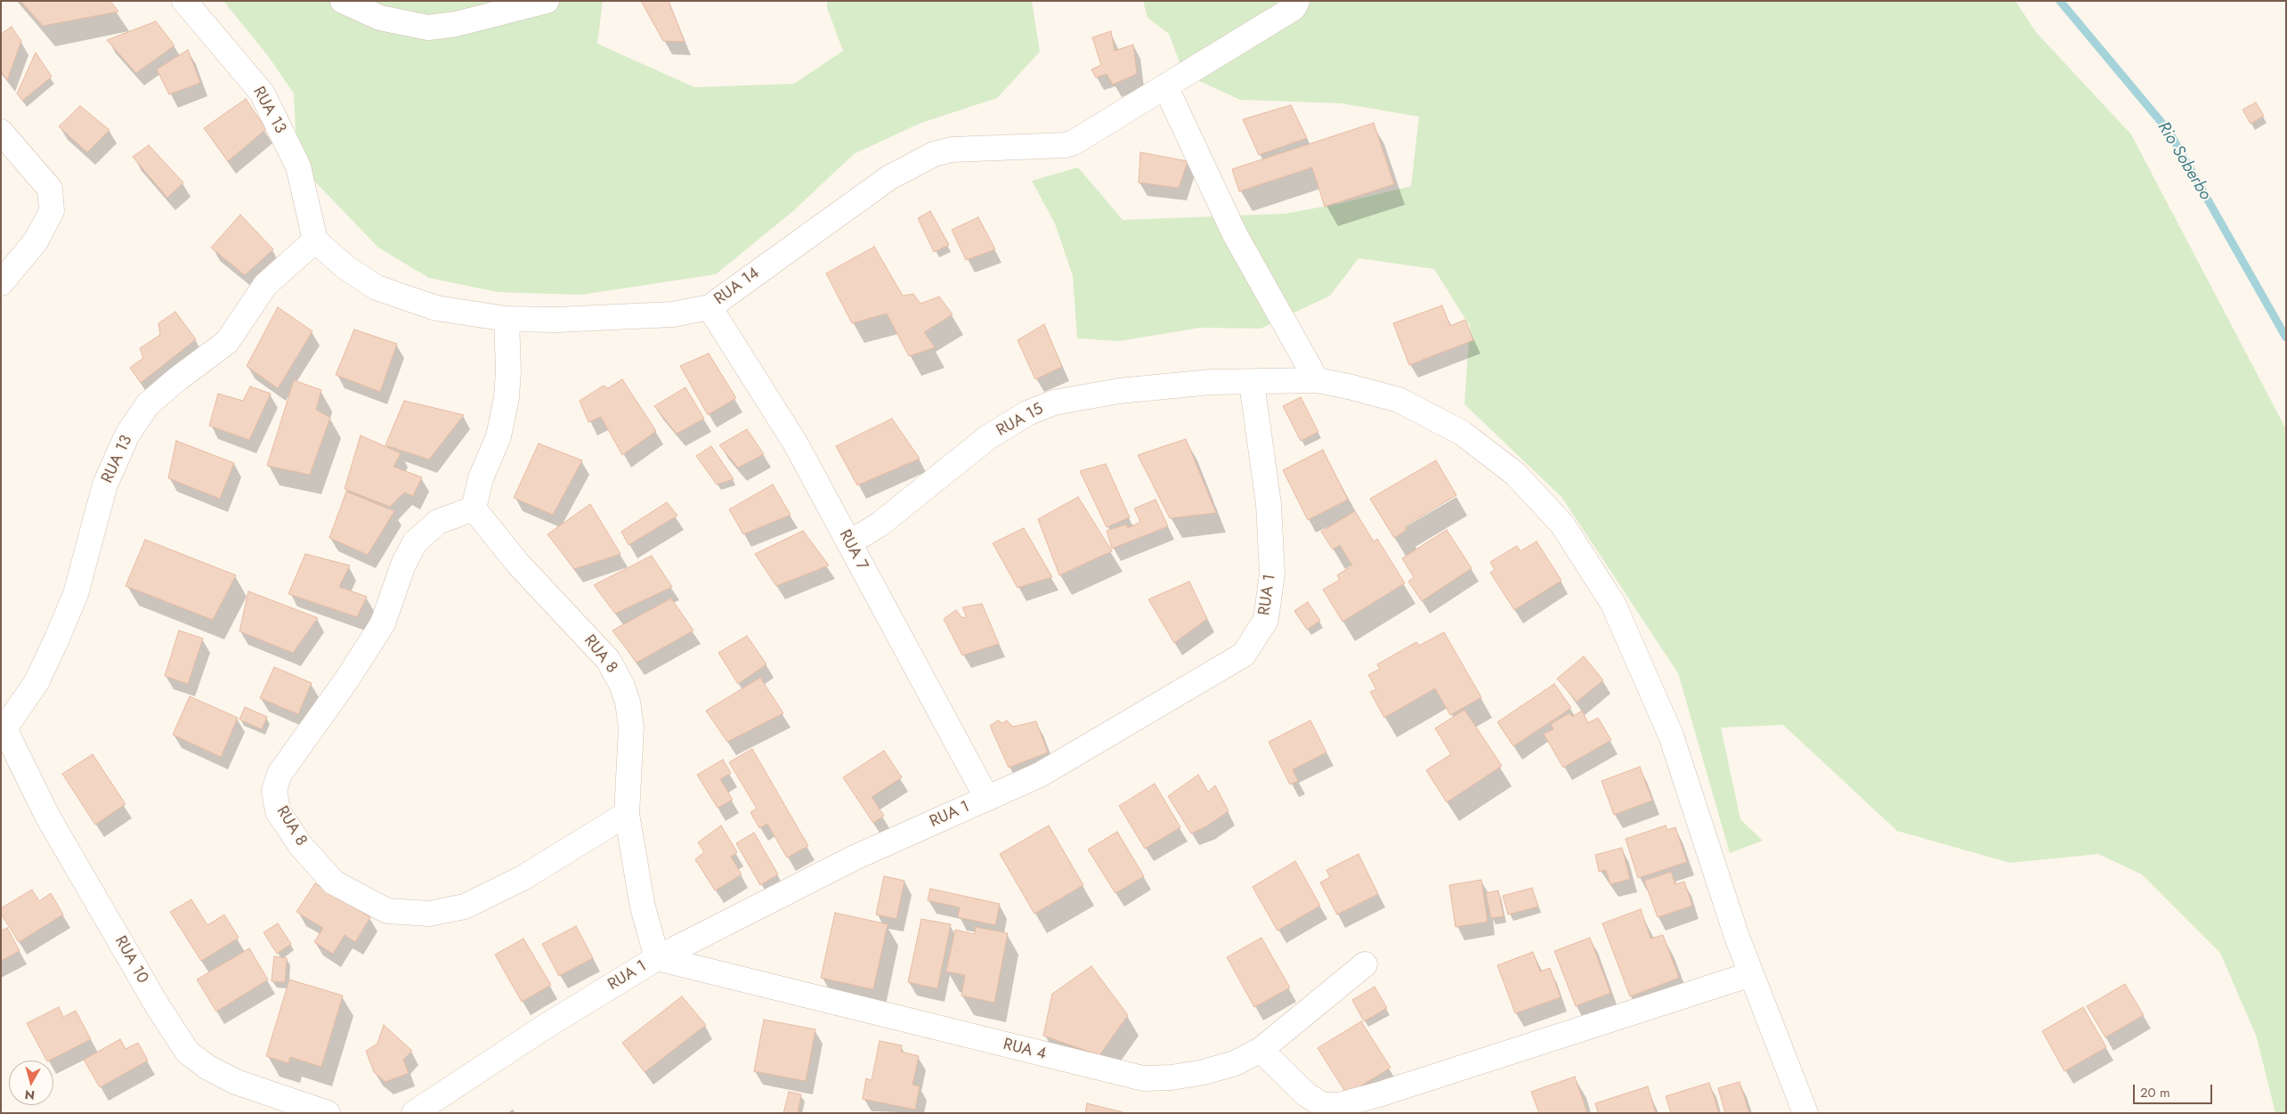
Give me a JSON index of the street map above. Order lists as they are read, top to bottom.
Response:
{
  "streets": {
    "street": [
      "RUA 13",
      "RUA 14",
      "RUA 15",
      "RUA 7",
      "RUA 1",
      "RUA 8",
      "RUA 10",
      "RUA 4"
    ]
  },
  "crossings": [
    ["RUA 13", "RUA 10"],
    ["RUA 14", "RUA 7"],
    ["RUA 15", "RUA 7"],
    ["RUA 15", "RUA 1"],
    ["RUA 7", "RUA 1"],
    ["RUA 1", "RUA 8"],
    ["RUA 1", "RUA 4"],
    ["RUA 8", "RUA 4"]
  ],
  "water": ["Rio Soberbo"],
  "scale_bar": "20 m",
  "north": "bottom"
}
